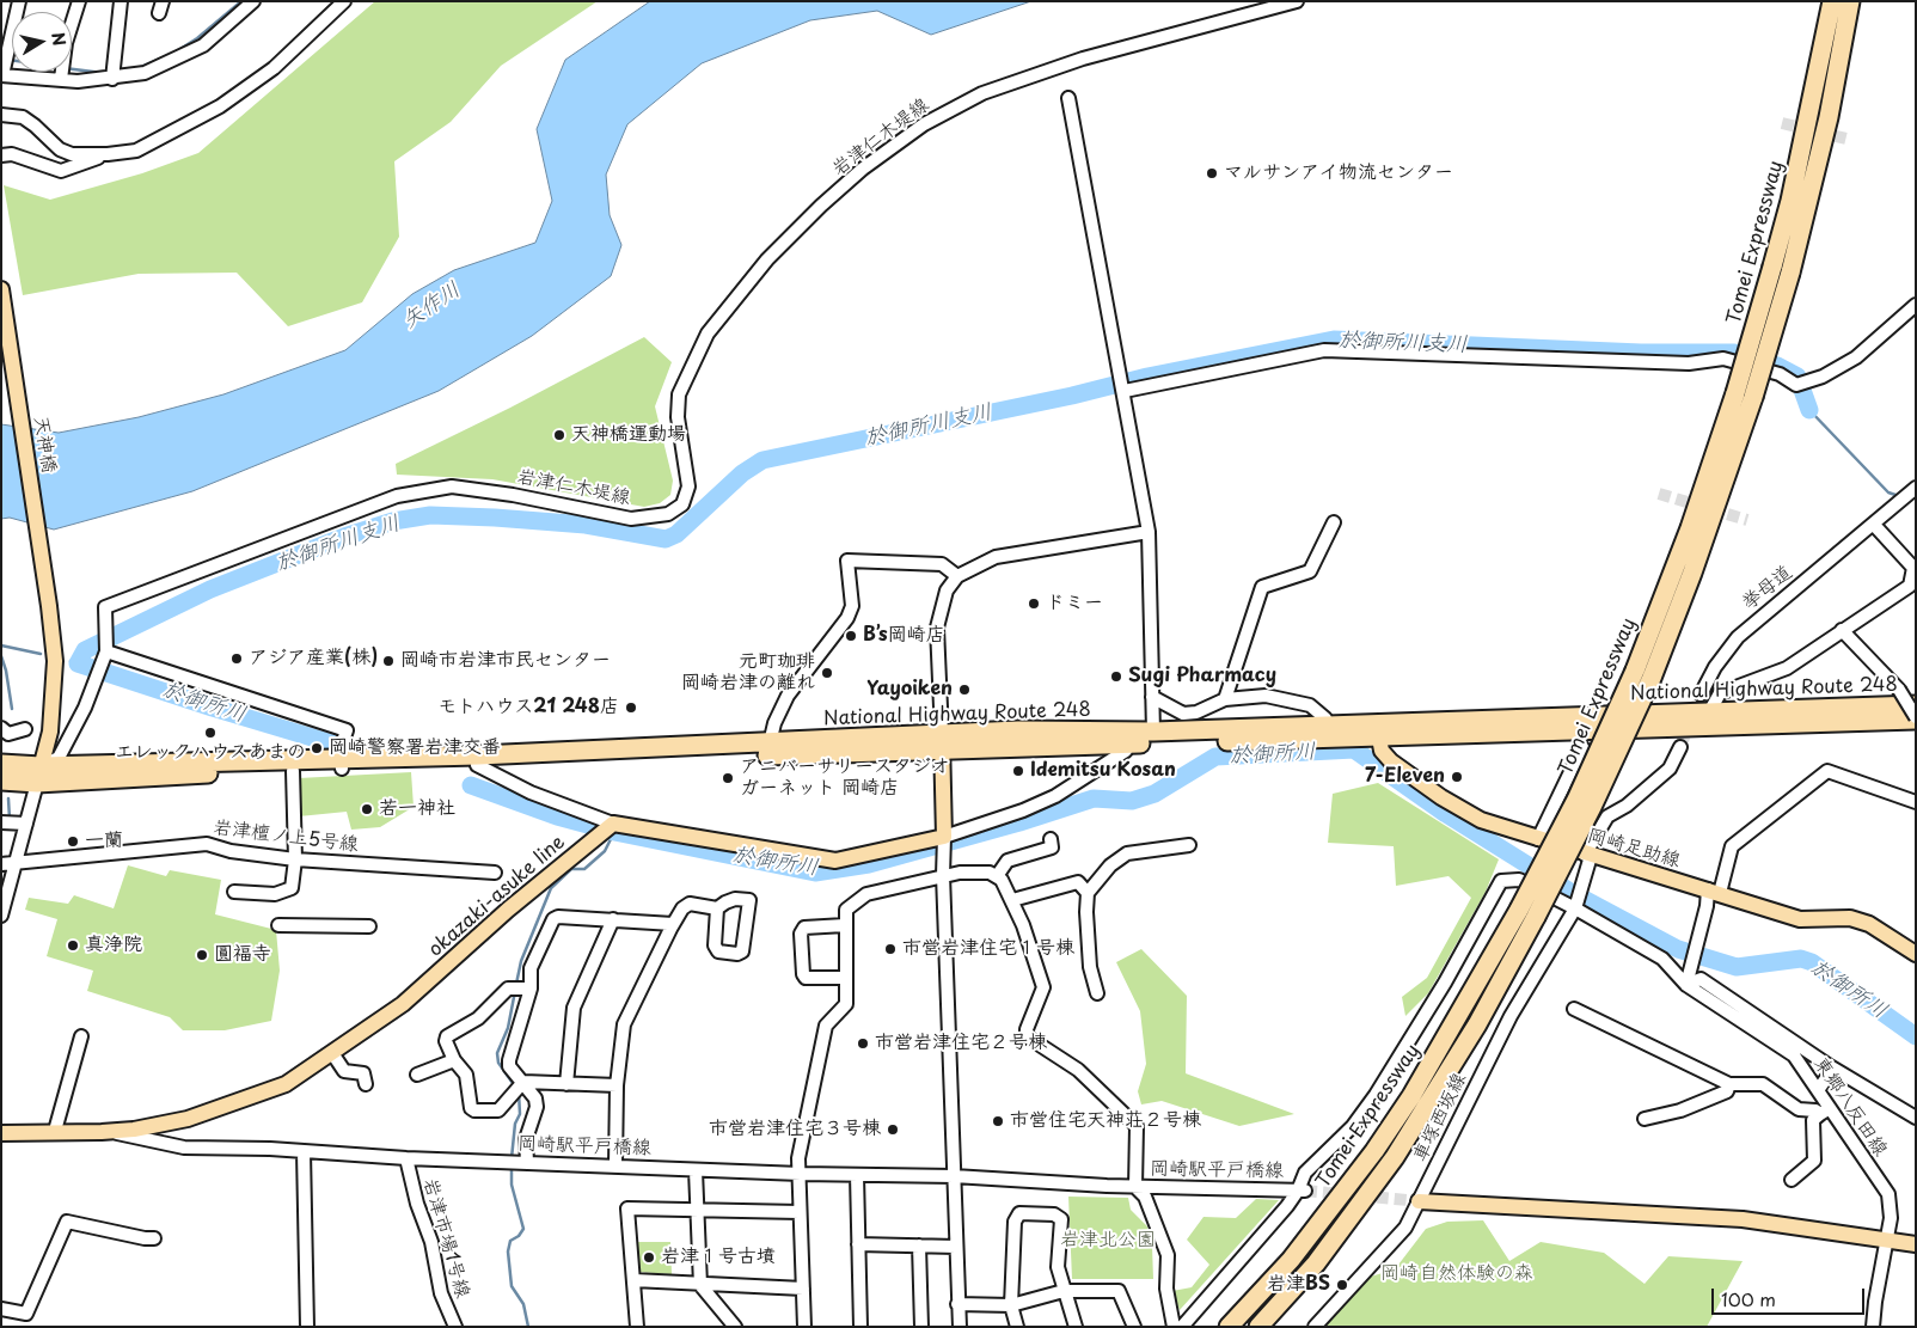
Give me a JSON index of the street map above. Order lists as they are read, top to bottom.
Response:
{
  "streets": {
    "highway": ["Tomei Expressway", "National Highway Route 248"],
    "main road": ["天神橋", "岡崎足助線", "okazaki-asuke line"],
    "street": [
      "岩津仁木堤線",
      "挙母道",
      "岩津檀ノ上5号線",
      "東郷八反田線",
      "車塚西坂線",
      "岡崎駅平戸橋線",
      "岩津市場1号線"
    ]
  },
  "crossings": [
    ["天神橋", "National Highway Route 248"],
    ["National Highway Route 248", "岡崎足助線"],
    ["岡崎足助線", "車塚西坂線"],
    ["okazaki-asuke line", "岡崎駅平戸橋線"],
    ["東郷八反田線", "車塚西坂線"],
    ["東郷八反田線", "岡崎駅平戸橋線"],
    ["岡崎駅平戸橋線", "岩津市場1号線"]
  ],
  "water": ["矢作川", "於御所川支川", "於御所川"],
  "parks": ["岩津北公園", "岡崎自然体験の森"],
  "places": [
    "マルサンアイ物流センター",
    "天神橋運動場",
    "ドミー",
    "B’s岡崎店",
    "アジア産業(株)",
    "岡崎市岩津市民センター",
    "元町珈琲 岡崎岩津の離れ",
    "Sugi Pharmacy",
    "Yayoiken",
    "モトハウス21 248店",
    "エレックハウスあまの",
    "岡崎警察署岩津交番",
    "Idemitsu Kosan",
    "7-Eleven",
    "アニバーサリースタジオ ガーネット 岡崎店",
    "若一神社",
    "一蘭",
    "真浄院",
    "市営岩津住宅１号棟",
    "圓福寺",
    "市営岩津住宅２号棟",
    "市営住宅天神荘２号棟",
    "市営岩津住宅３号棟",
    "岩津１号古墳",
    "岩津BS"
  ],
  "scale_bar": "100 m",
  "north": "right"
}
